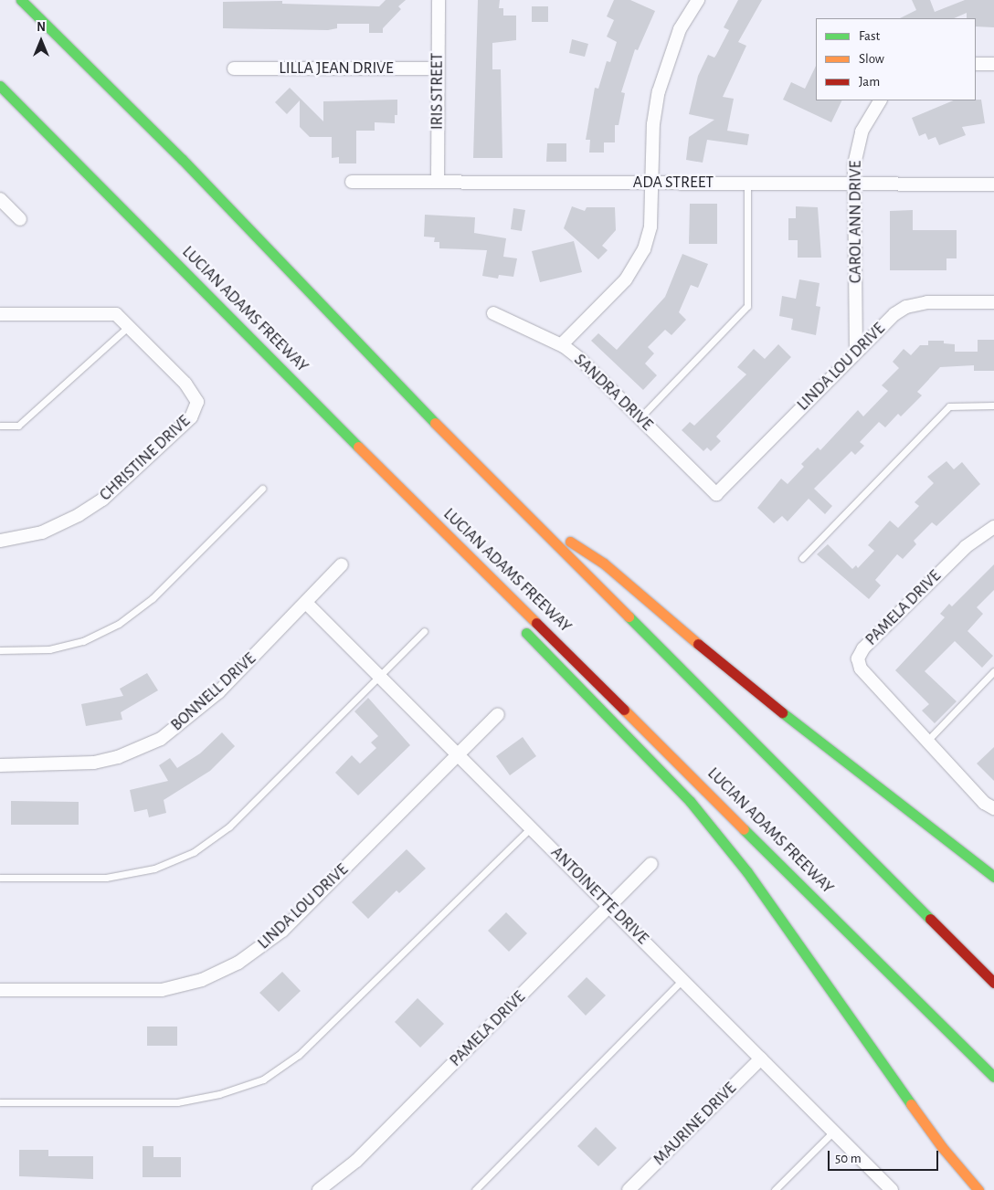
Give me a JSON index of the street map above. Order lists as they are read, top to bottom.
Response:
{
  "streets": {
    "highway": ["LUCIAN ADAMS FREEWAY"],
    "street": [
      "LILLA JEAN DRIVE",
      "IRIS STREET",
      "ADA STREET",
      "CAROL ANN DRIVE",
      "LINDA LOU DRIVE",
      "SANDRA DRIVE",
      "CHRISTINE DRIVE",
      "PAMELA DRIVE",
      "BONNELL DRIVE",
      "ANTOINETTE DRIVE",
      "MAURINE DRIVE"
    ]
  },
  "crossings": [
    ["LILLA JEAN DRIVE", "IRIS STREET"],
    ["IRIS STREET", "ADA STREET"],
    ["ADA STREET", "CAROL ANN DRIVE"],
    ["CAROL ANN DRIVE", "LINDA LOU DRIVE"],
    ["LINDA LOU DRIVE", "SANDRA DRIVE"],
    ["LINDA LOU DRIVE", "ANTOINETTE DRIVE"],
    ["PAMELA DRIVE", "ANTOINETTE DRIVE"],
    ["BONNELL DRIVE", "ANTOINETTE DRIVE"],
    ["ANTOINETTE DRIVE", "MAURINE DRIVE"]
  ],
  "legend": ["Fast", "Slow", "Jam"],
  "scale_bar": "50 m",
  "north": "top"
}
